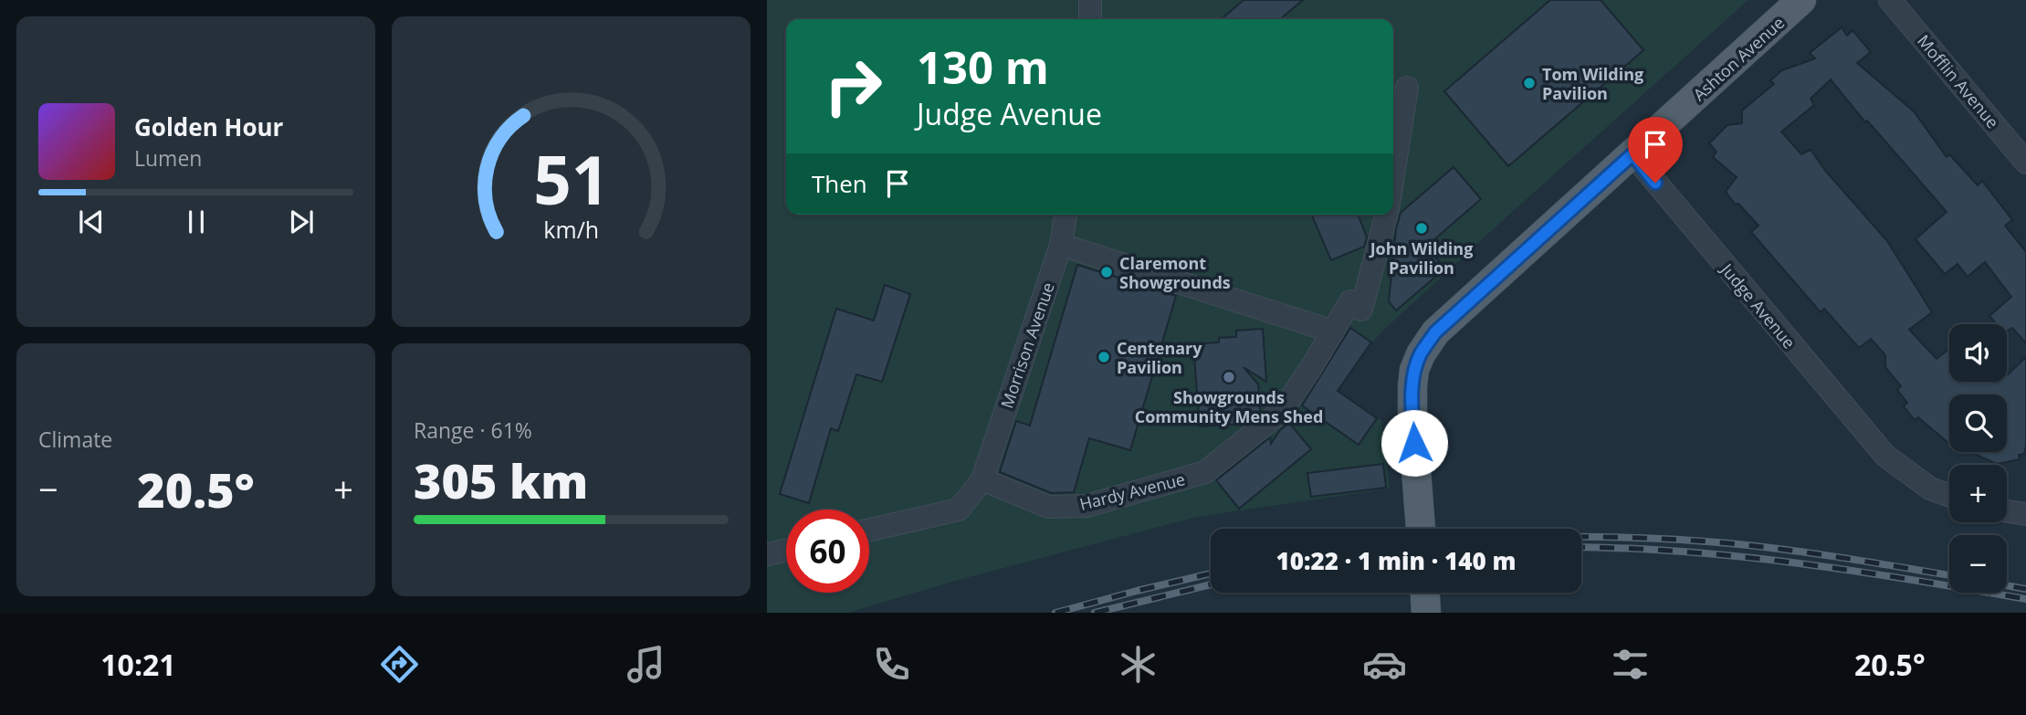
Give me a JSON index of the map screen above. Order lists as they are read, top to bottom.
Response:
{
  "streets": {
    "main road": ["Ashton Avenue"],
    "street": [
      "Mofflin Avenue",
      "Judge Avenue",
      "Morrison Avenue",
      "Hardy Avenue"
    ]
  },
  "crossings": [
    ["Ashton Avenue", "Judge Avenue"],
    ["Morrison Avenue", "Hardy Avenue"]
  ],
  "places": [
    "Tom Wilding Pavilion",
    "John Wilding Pavilion",
    "Claremont Showgrounds",
    "Centenary Pavilion",
    "Showgrounds Community Mens Shed"
  ],
  "page": {
    "turn": ["130 m", "Judge Avenue"],
    "song": ["Golden Hour", "Lumen"],
    "then": "Then",
    "map_buttons": ["+", "−"],
    "tile": [
      "Climate",
      ["Range · 61%", "305 km"]
    ],
    "heat": ["−", "20.5°", "+"],
    "limit": "60",
    "trip": "10:22 · 1 min · 140 m",
    "tabs": ["10:21", "20.5°"],
    "gauge": ["51", "km/h"]
  }
}
